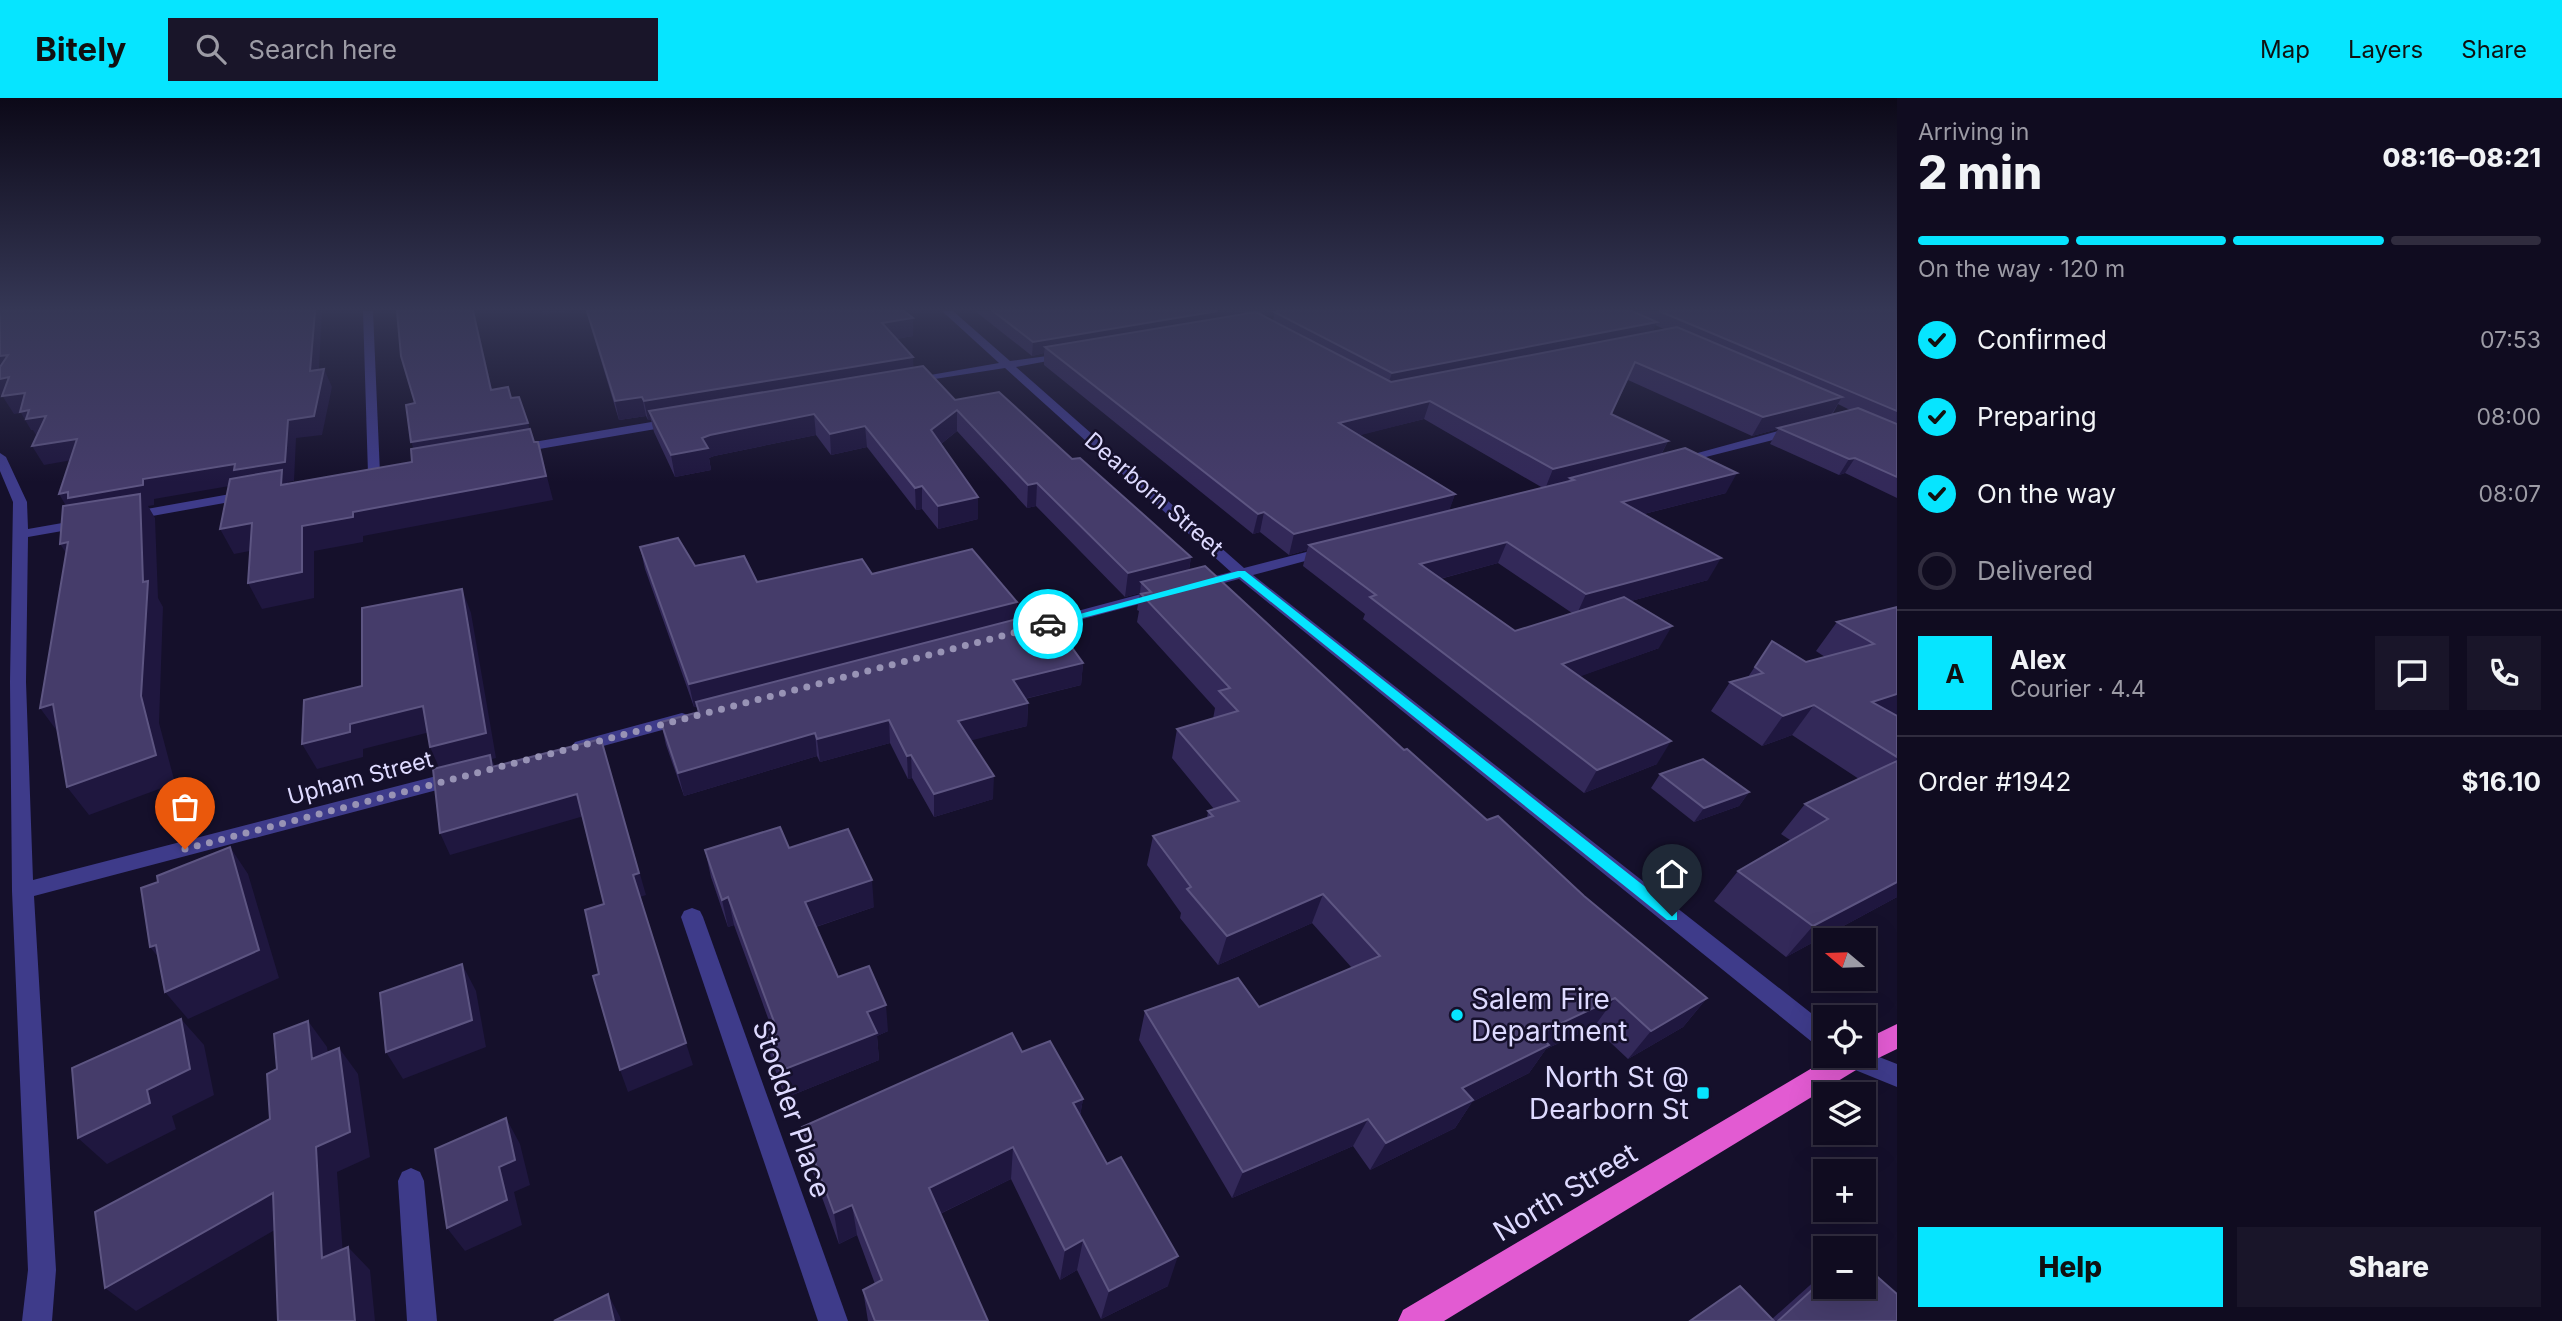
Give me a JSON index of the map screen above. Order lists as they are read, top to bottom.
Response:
{
  "streets": {
    "highway": ["North Street"],
    "street": ["Dearborn Street", "Upham Street", "Stodder Place"]
  },
  "places": {
    "other": ["Salem Fire Department"],
    "transit": ["North St @ Dearborn St"]
  },
  "north": "left",
  "page": {
    "header": "Bitely",
    "search": "Search here",
    "nav": ["Map", "Layers", "Share"],
    "heading": ["2 min", "Arriving in", "08:16–08:21"],
    "panel": [
      "Alex",
      "Courier · 4.4",
      "Order #1942",
      "$16.10"
    ],
    "bar": "On the way · 120 m",
    "list": [
      ["Confirmed", "07:53"],
      ["Preparing", "08:00"],
      ["On the way", "08:07"],
      "Delivered"
    ],
    "round": "A",
    "map_buttons": ["+", "−"],
    "buttons": ["Help", "Share"]
  }
}
